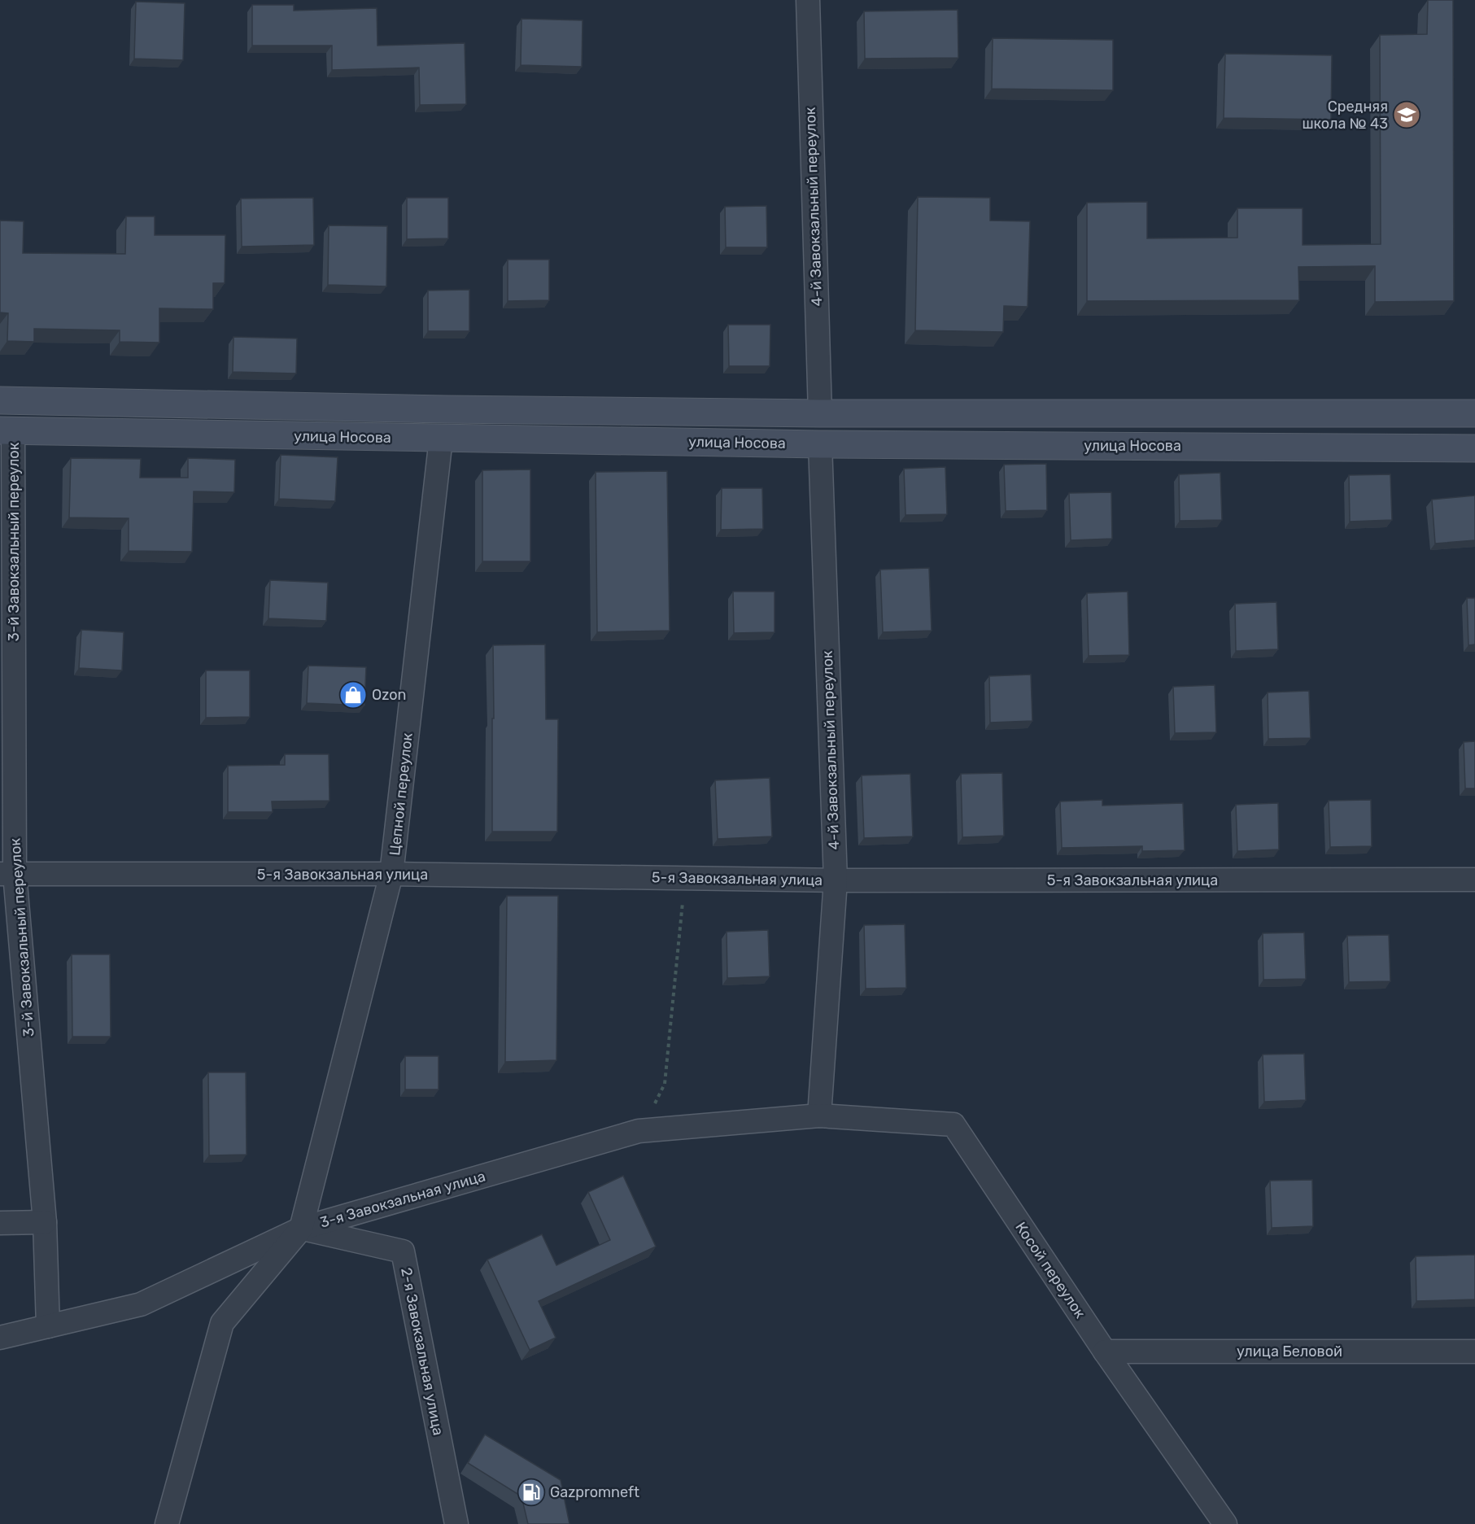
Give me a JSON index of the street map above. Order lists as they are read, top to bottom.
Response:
{
  "streets": {
    "main road": ["улица Носова"],
    "street": [
      "4-й Завокзальный переулок",
      "3-й Завокзальный переулок",
      "Цепной переулок",
      "5-я Завокзальная улица",
      "3-я Завокзальная улица",
      "Косой переулок",
      "2-я Завокзальная улица",
      "улица Беловой"
    ]
  },
  "crossings": [
    ["4-й Завокзальный переулок", "улица Носова"],
    ["4-й Завокзальный переулок", "5-я Завокзальная улица"],
    ["4-й Завокзальный переулок", "3-я Завокзальная улица"],
    ["4-й Завокзальный переулок", "Косой переулок"],
    ["улица Носова", "3-й Завокзальный переулок"],
    ["улица Носова", "Цепной переулок"],
    ["3-й Завокзальный переулок", "5-я Завокзальная улица"],
    ["3-й Завокзальный переулок", "3-я Завокзальная улица"],
    ["Цепной переулок", "5-я Завокзальная улица"],
    ["Цепной переулок", "3-я Завокзальная улица"],
    ["Цепной переулок", "2-я Завокзальная улица"],
    ["3-я Завокзальная улица", "Косой переулок"],
    ["3-я Завокзальная улица", "2-я Завокзальная улица"],
    ["Косой переулок", "улица Беловой"]
  ],
  "places": {
    "school or university": ["Средняя школа № 43"],
    "shop": ["Ozon"],
    "fuel station": ["Gazpromneft"]
  }
}
